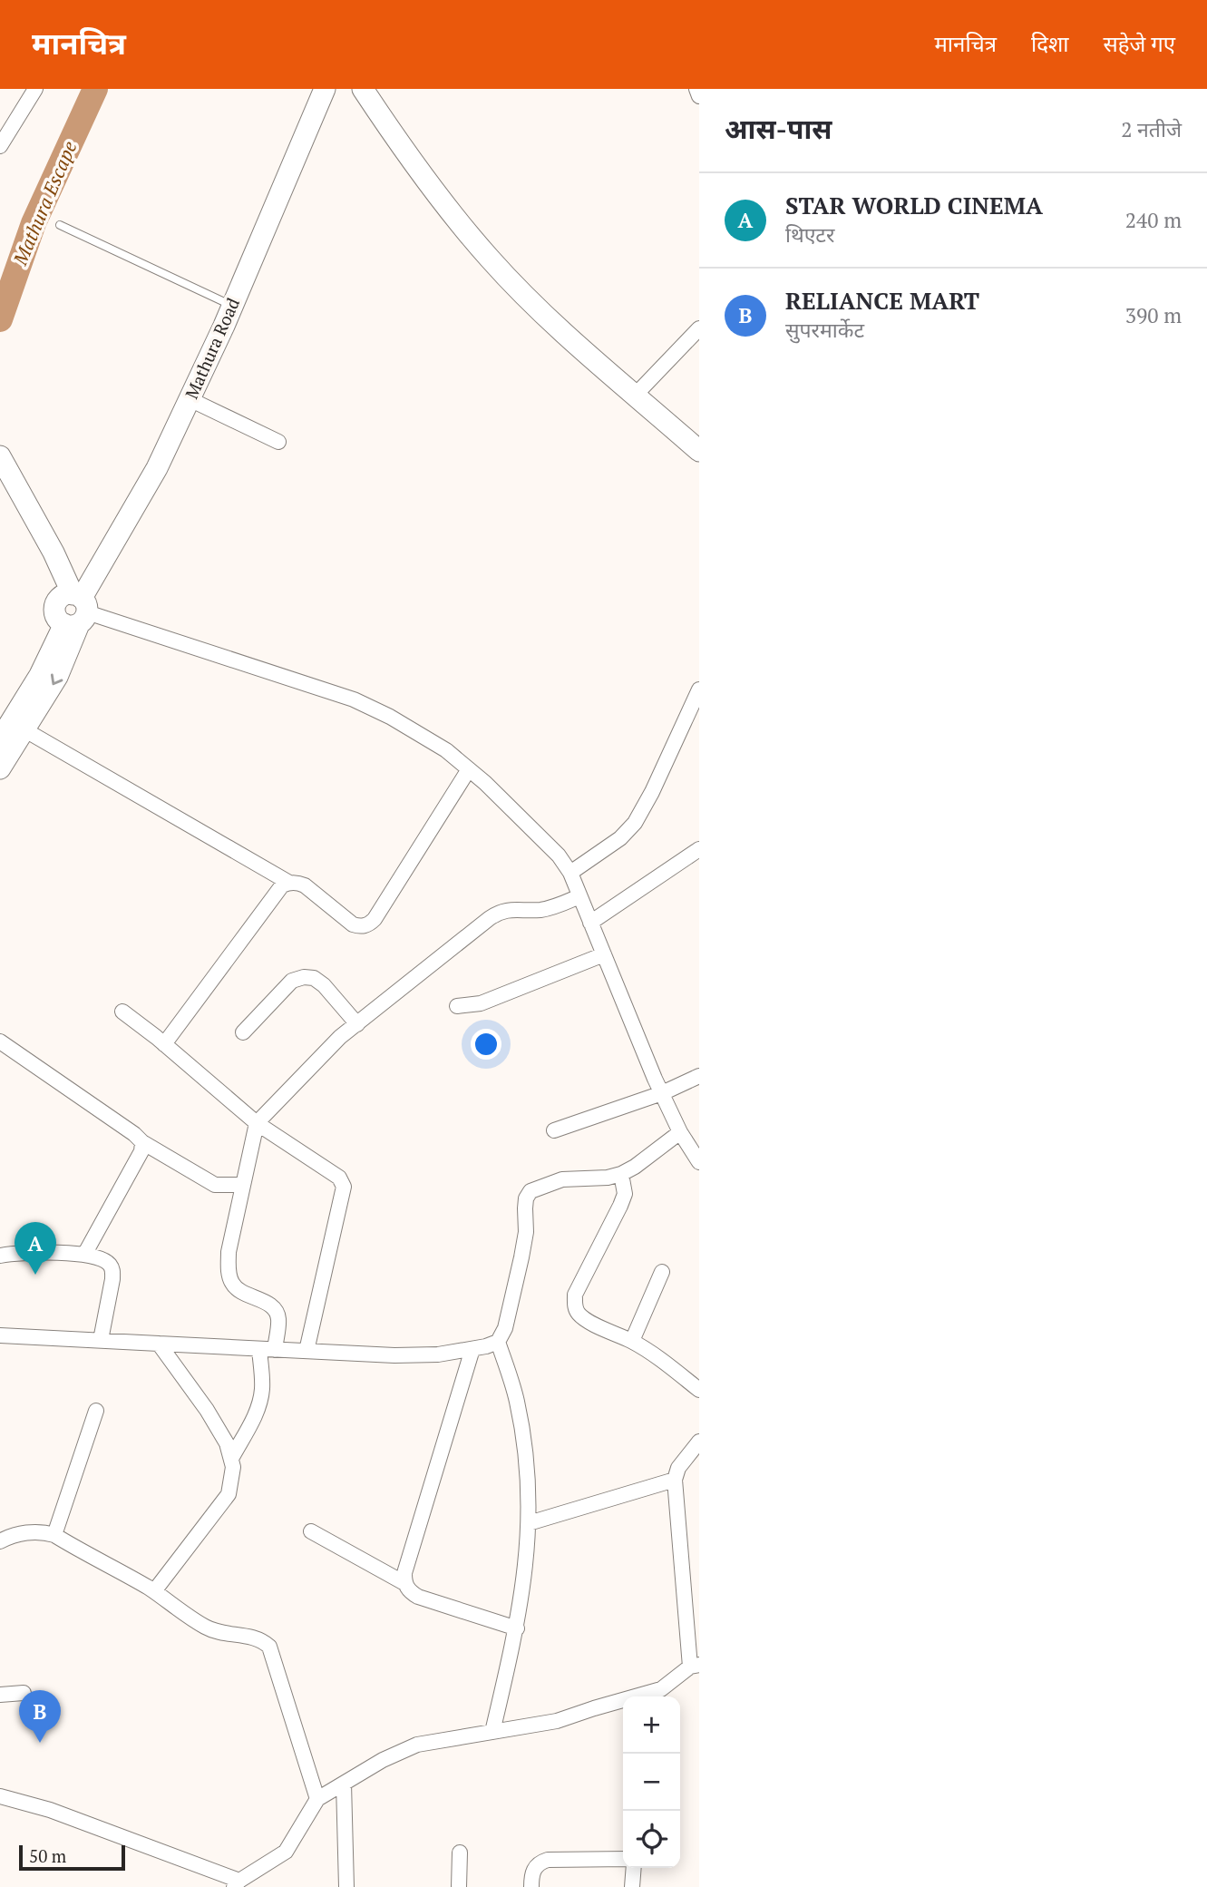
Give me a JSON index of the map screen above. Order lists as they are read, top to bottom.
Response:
{
  "streets": {
    "main road": ["Mathura Road"]
  },
  "water": ["Mathura Escape"],
  "scale_bar": "50 m",
  "page": {
    "header": "मानचित्र",
    "nav": ["मानचित्र", "दिशा", "सहेजे गए"],
    "heading": ["आस-पास", "2 नतीजे"],
    "list": [
      {
        "mark": "A",
        "name": "STAR WORLD CINEMA",
        "note": "थिएटर",
        "value": "240 m"
      },
      {
        "mark": "B",
        "name": "RELIANCE MART",
        "note": "सुपरमार्केट",
        "value": "390 m"
      }
    ],
    "pins": ["A", "B"],
    "map_buttons": ["+", "−"],
    "scale": "50 m"
  }
}
